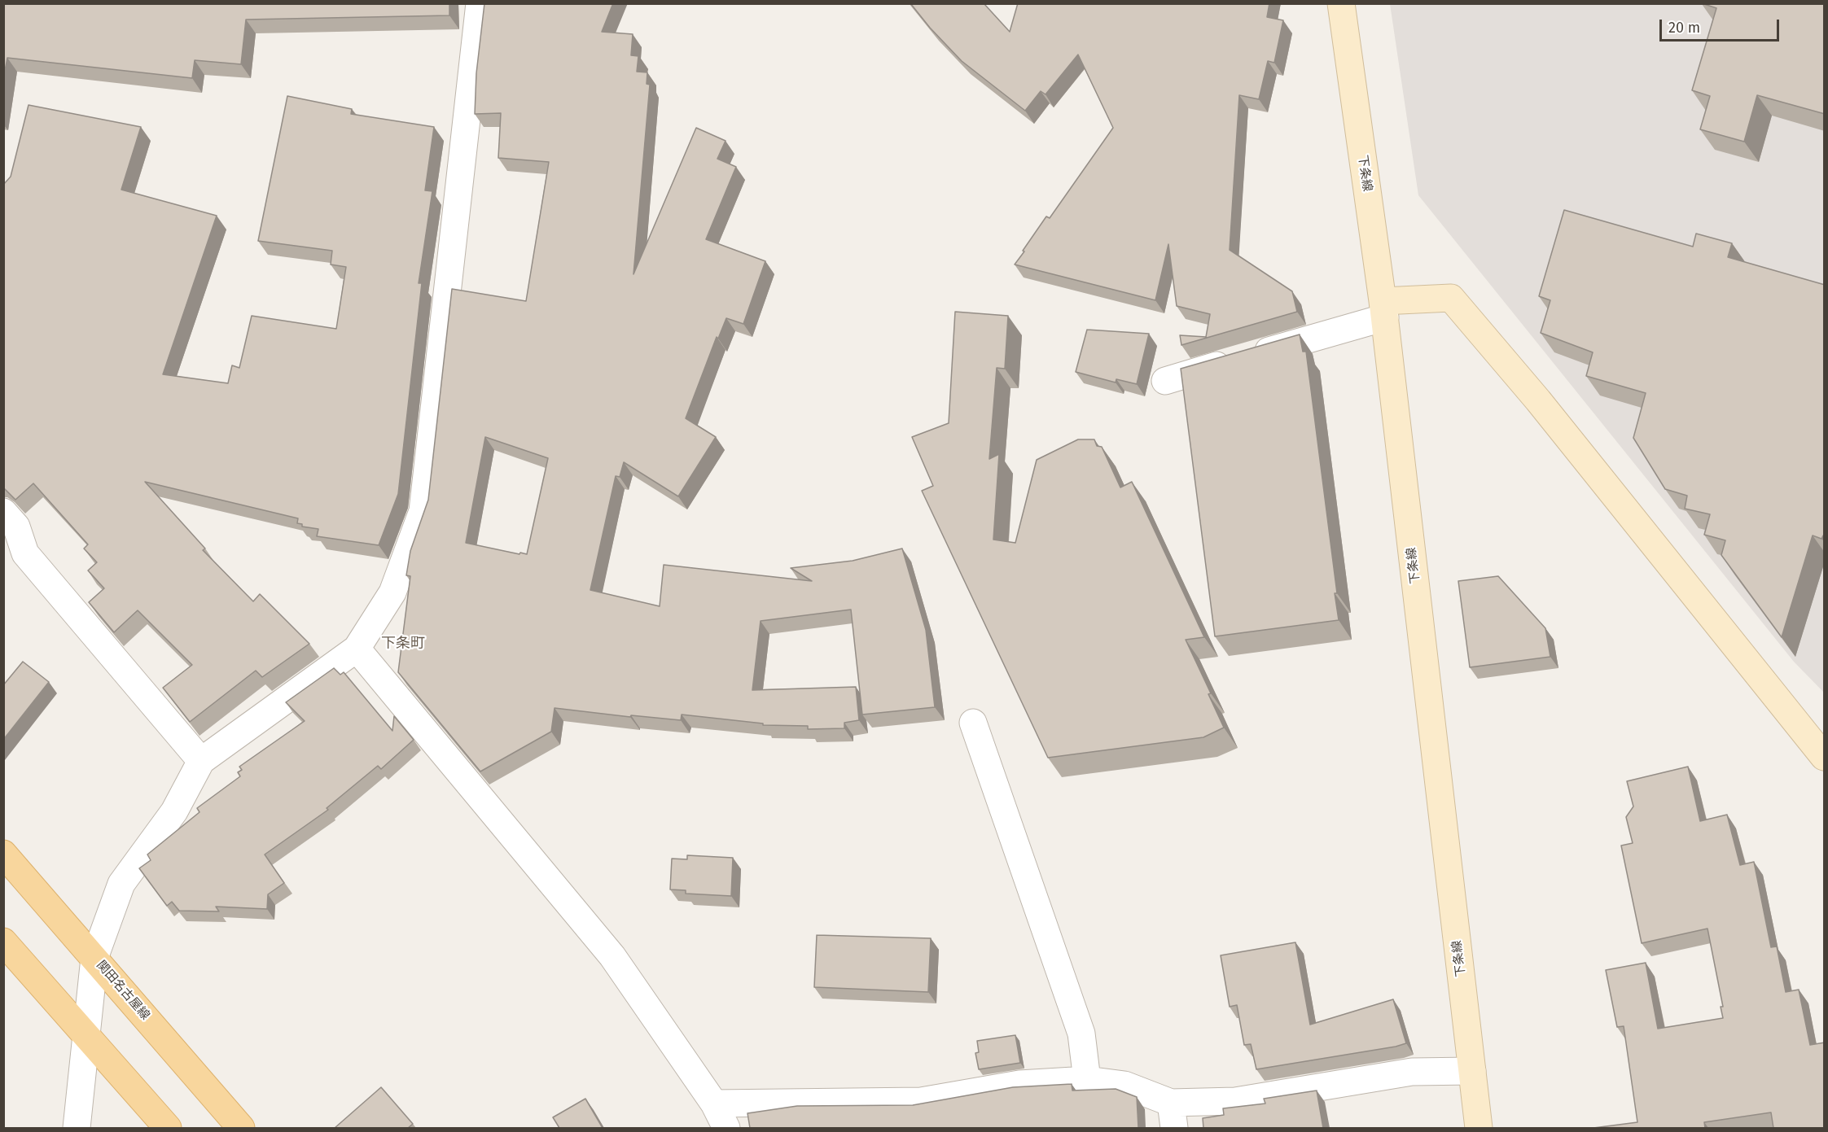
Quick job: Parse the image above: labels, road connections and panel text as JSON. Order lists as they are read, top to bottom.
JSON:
{
  "streets": {
    "main road": ["関田名古屋線"],
    "street": ["下条線"]
  },
  "districts": ["下条町"],
  "scale_bar": "20 m"
}
